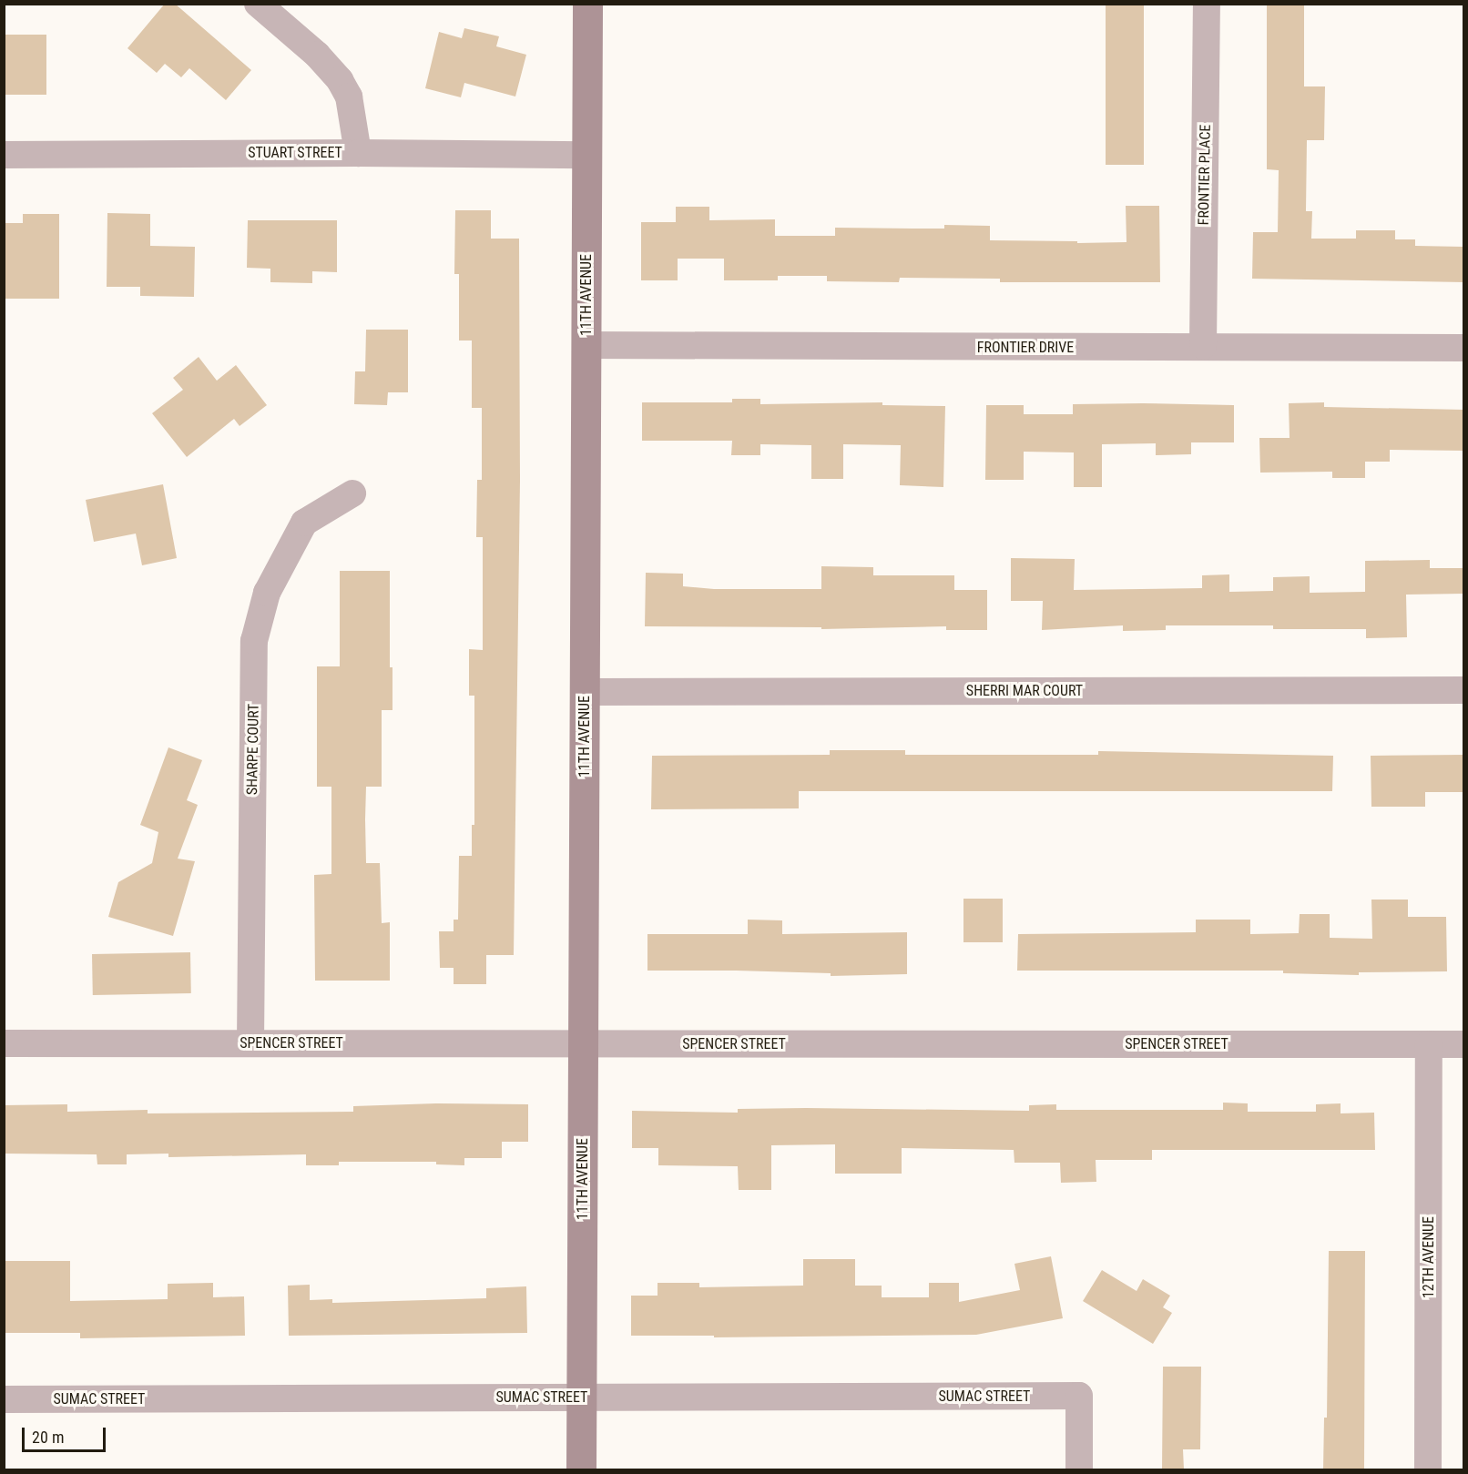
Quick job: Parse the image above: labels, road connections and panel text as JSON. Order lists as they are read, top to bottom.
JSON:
{
  "streets": {
    "street": [
      "STUART STREET",
      "FRONTIER PLACE",
      "11TH AVENUE",
      "FRONTIER DRIVE",
      "SHERRI MAR COURT",
      "SHARPE COURT",
      "SPENCER STREET",
      "12TH AVENUE",
      "SUMAC STREET"
    ]
  },
  "crossings": [
    ["STUART STREET", "11TH AVENUE"],
    ["FRONTIER PLACE", "FRONTIER DRIVE"],
    ["11TH AVENUE", "FRONTIER DRIVE"],
    ["11TH AVENUE", "SHERRI MAR COURT"],
    ["11TH AVENUE", "SPENCER STREET"],
    ["11TH AVENUE", "SUMAC STREET"],
    ["SHARPE COURT", "SPENCER STREET"],
    ["SPENCER STREET", "12TH AVENUE"]
  ],
  "scale_bar": "20 m"
}
